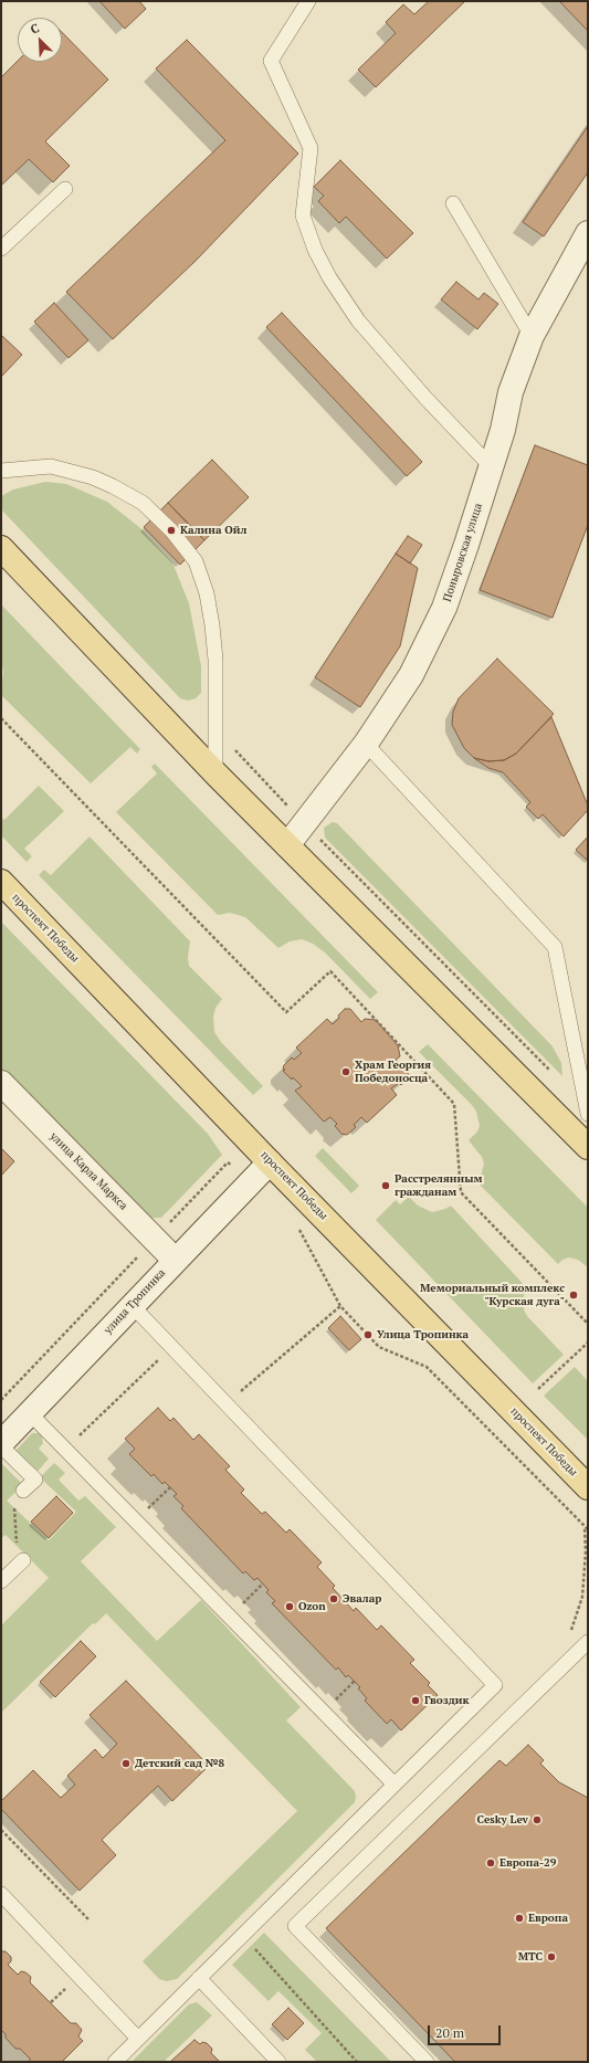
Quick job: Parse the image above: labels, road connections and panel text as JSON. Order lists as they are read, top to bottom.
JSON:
{
  "streets": {
    "main road": ["проспект Победы"],
    "street": ["Поныровская улица", "улица Карла Маркса", "улица Тропинка"]
  },
  "crossings": [
    ["проспект Победы", "улица Тропинка"],
    ["улица Карла Маркса", "улица Тропинка"]
  ],
  "places": [
    "Калина Ойл",
    "Храм Георгия Победоносца",
    "Расстрелянным гражданам",
    "Мемориальный комплекс \"Курская дуга\"",
    "Улица Тропинка",
    "Эвалар",
    "Ozon",
    "Гвоздик",
    "Детский сад №8",
    "Cesky Lev",
    "Европа-29",
    "Европа",
    "МТС"
  ],
  "scale_bar": "20 m",
  "north": "top left"
}
